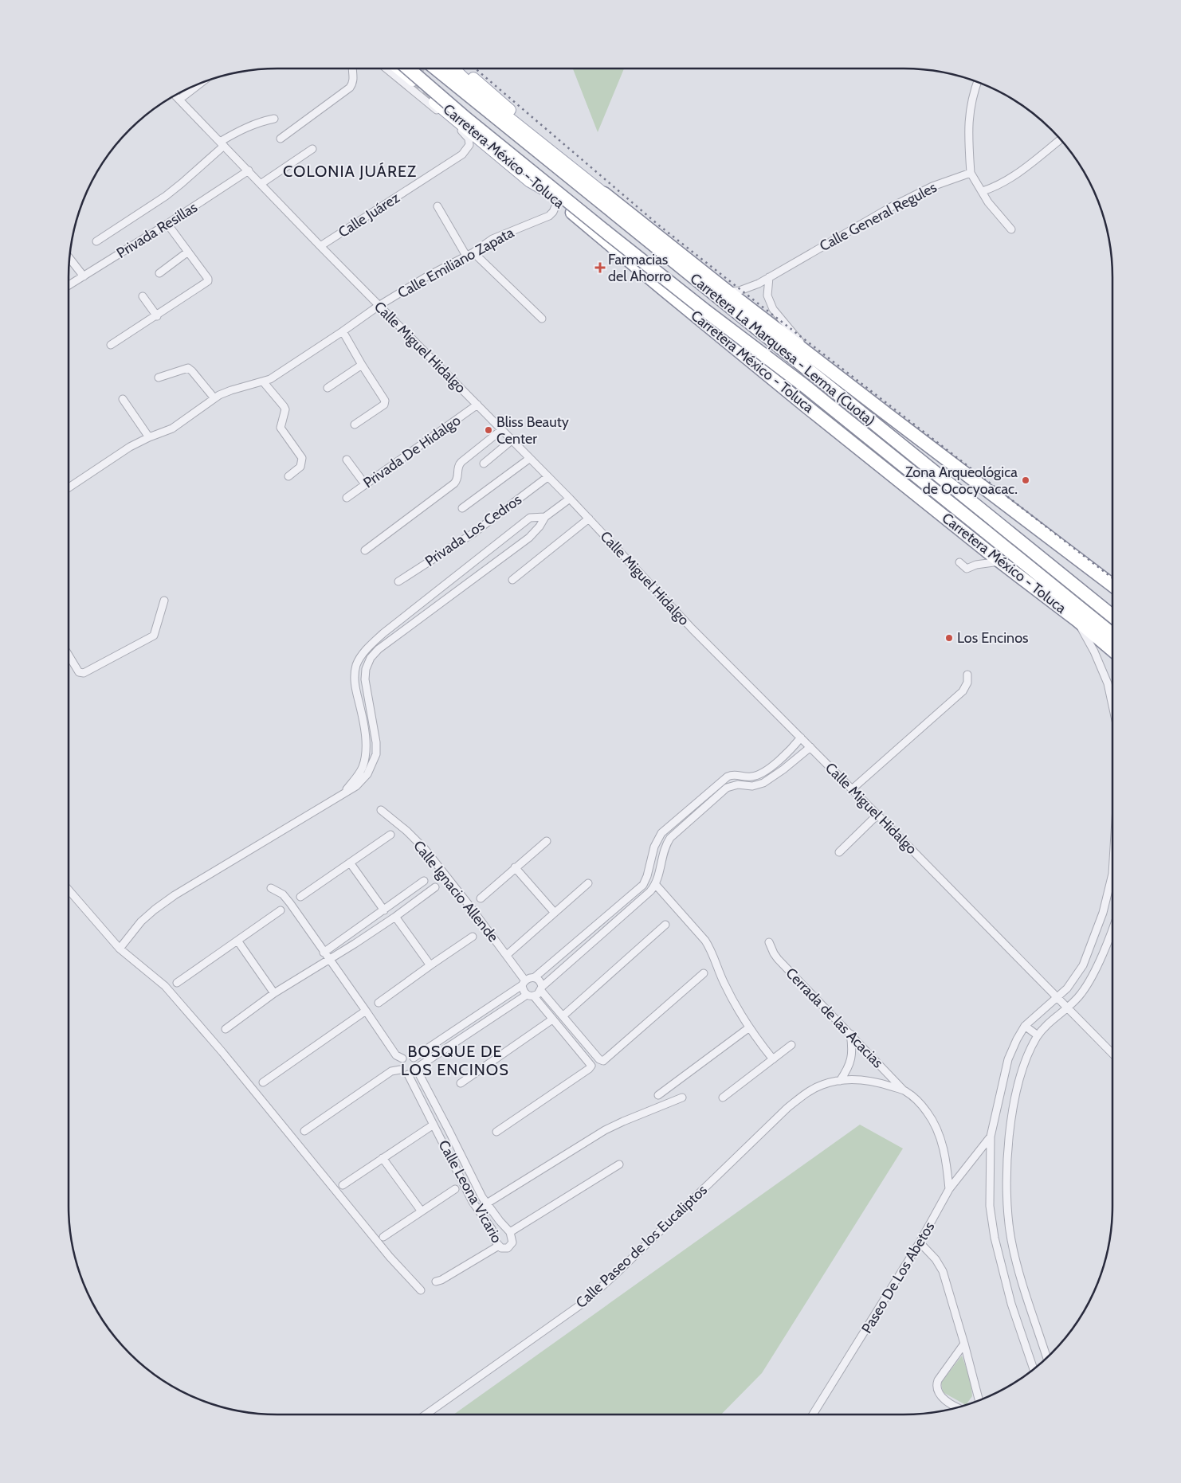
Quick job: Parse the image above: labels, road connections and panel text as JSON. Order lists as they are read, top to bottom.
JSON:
{
  "streets": {
    "highway": ["Carretera México - Toluca", "Carretera La Marquesa - Lerma (Cuota)"],
    "street": [
      "Calle Juárez",
      "Calle General Regules",
      "Privada Resillas",
      "Calle Emiliano Zapata",
      "Calle Miguel Hidalgo",
      "Privada De Hidalgo",
      "Privada Los Cedros",
      "Calle Ignacio Allende",
      "Cerrada de las Acacias",
      "Calle Leona Vicario",
      "Calle Paseo de los Eucaliptos",
      "Paseo De Los Abetos"
    ]
  },
  "crossings": [
    ["Carretera México - Toluca", "Calle Emiliano Zapata"],
    ["Calle Juárez", "Calle Miguel Hidalgo"],
    ["Privada Resillas", "Calle Miguel Hidalgo"],
    ["Calle Emiliano Zapata", "Calle Miguel Hidalgo"],
    ["Calle Miguel Hidalgo", "Privada De Hidalgo"],
    ["Calle Miguel Hidalgo", "Privada Los Cedros"],
    ["Cerrada de las Acacias", "Calle Paseo de los Eucaliptos"],
    ["Calle Paseo de los Eucaliptos", "Paseo De Los Abetos"]
  ],
  "districts": ["COLONIA JUÁREZ", "BOSQUE DE LOS ENCINOS"],
  "places": {
    "health": ["Farmacias del Ahorro"],
    "other": ["Bliss Beauty Center", "Zona Arqueológica de Ococyoacac.", "Los Encinos"]
  }
}
